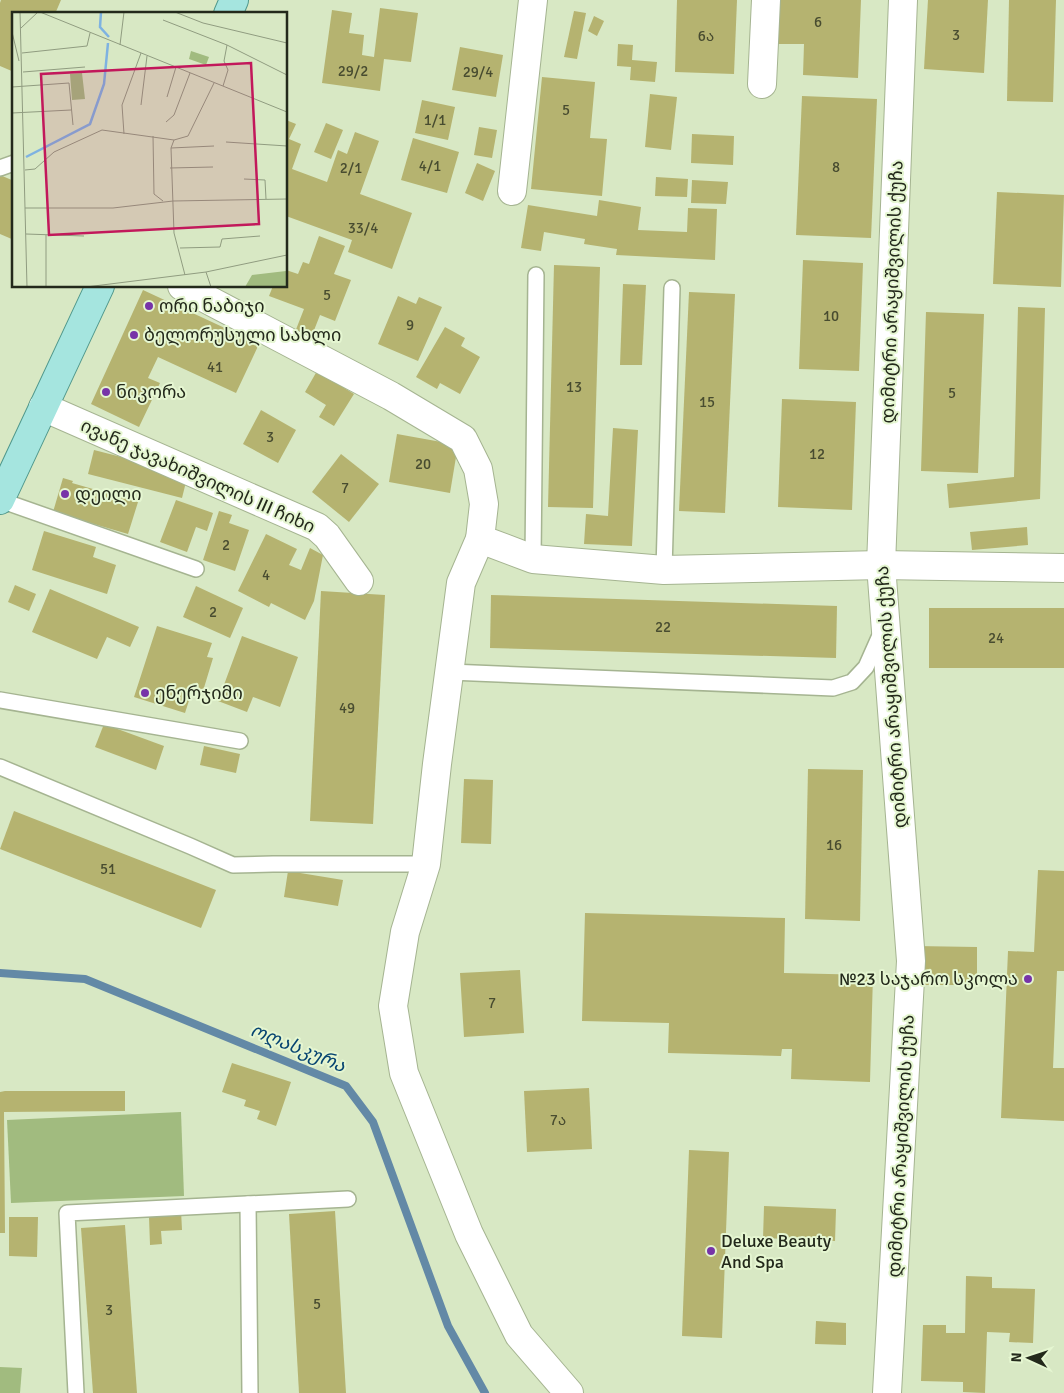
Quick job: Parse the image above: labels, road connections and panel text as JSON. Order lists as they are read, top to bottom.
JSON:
{
  "streets": {
    "street": ["დიმიტრი არაყიშვილის ქუჩა", "ივანე ჯავახიშვილის III ჩიხი"]
  },
  "water": ["ოღასკურა"],
  "places": [
    "ორი ნაბიჯი",
    "ბელორუსული სახლი",
    "ნიკორა",
    "დეილი",
    "ენერჯიმი",
    "№23 საჯარო სკოლა",
    "Deluxe Beauty And Spa"
  ],
  "house_numbers": [
    "6",
    "3",
    "6ა",
    "29/2",
    "29/4",
    "5",
    "1/1",
    "4/1",
    "8",
    "2/1",
    "33/4",
    "5",
    "10",
    "9",
    "41",
    "13",
    "5",
    "15",
    "3",
    "12",
    "20",
    "7",
    "2",
    "4",
    "2",
    "22",
    "24",
    "49",
    "16",
    "51",
    "7",
    "7ა",
    "5",
    "3"
  ],
  "north": "left"
}
